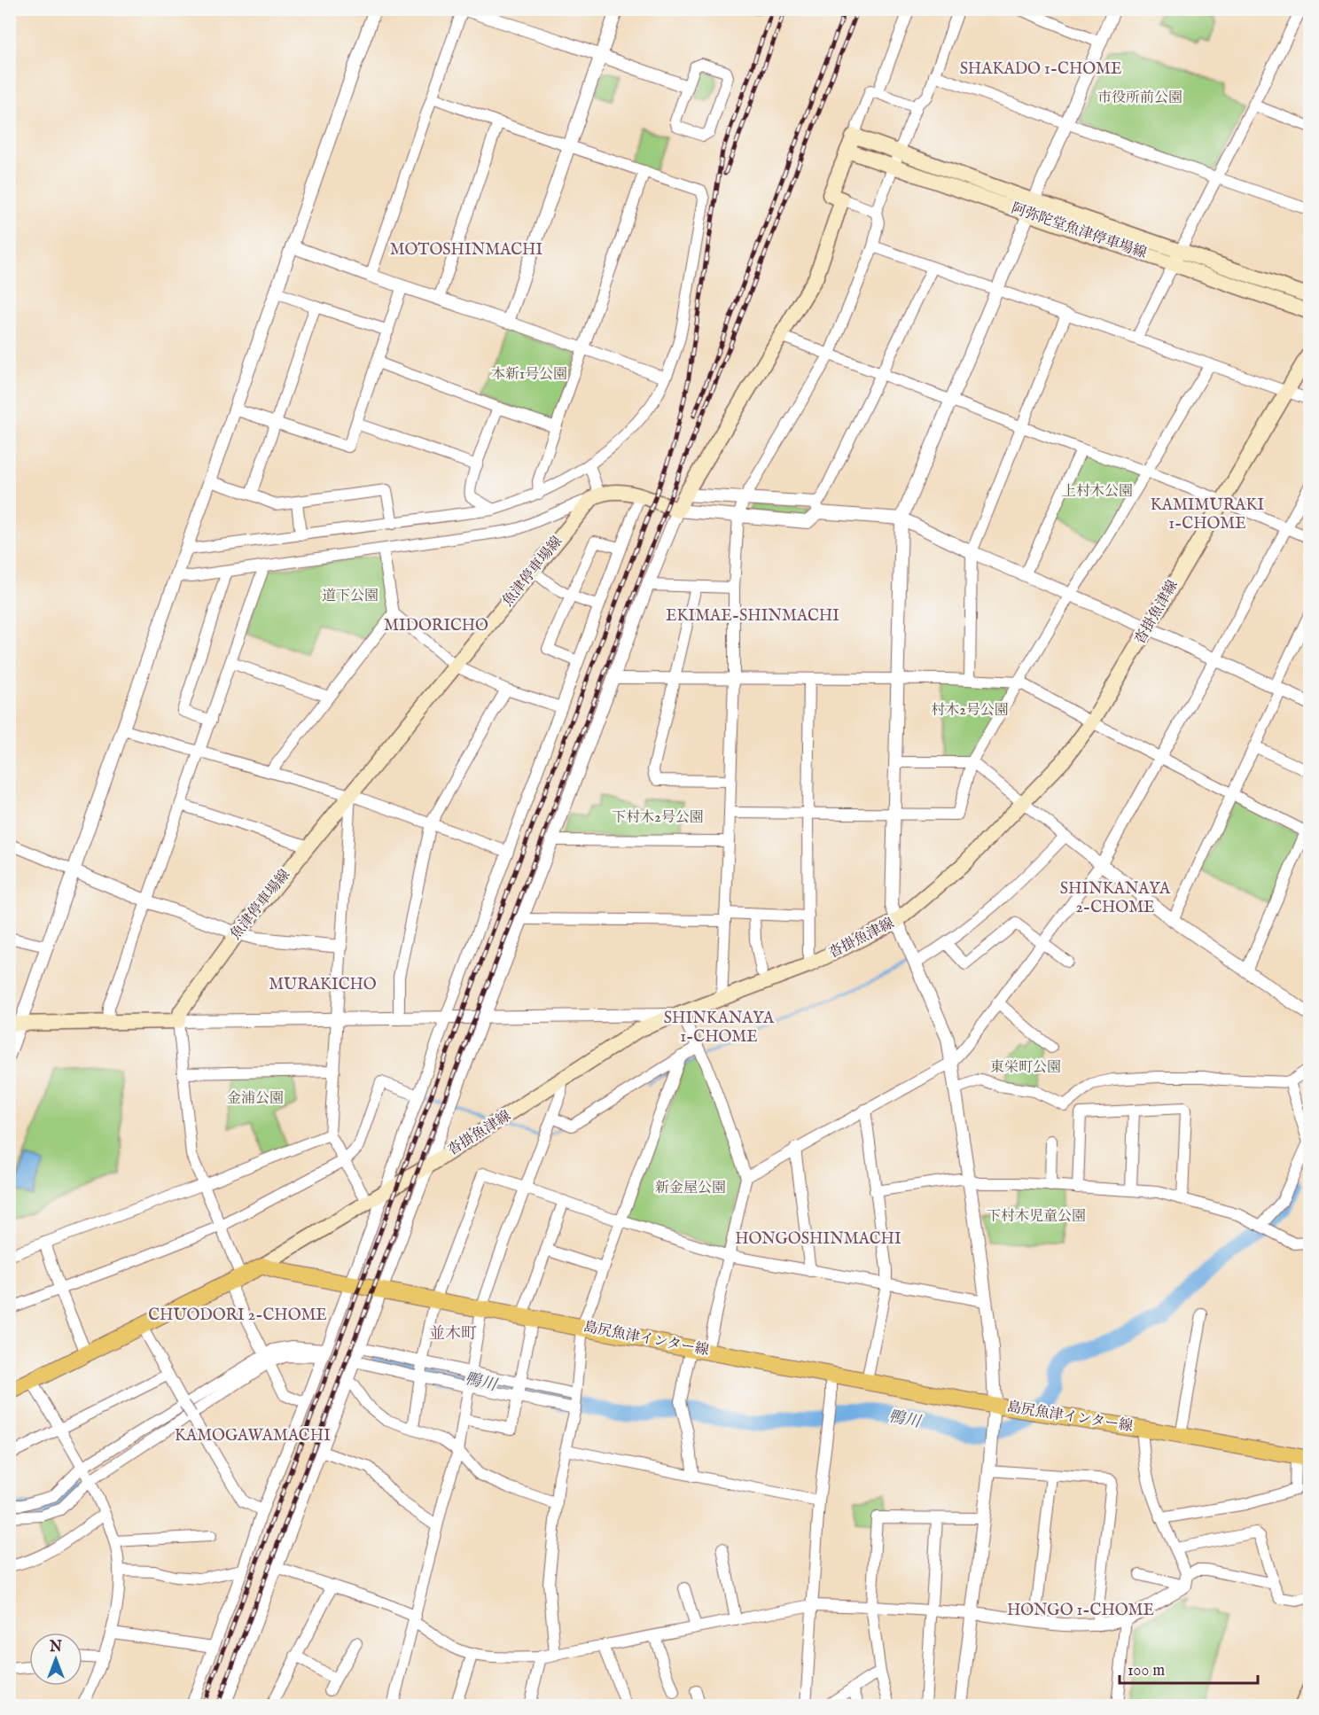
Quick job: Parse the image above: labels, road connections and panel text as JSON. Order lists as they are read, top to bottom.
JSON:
{
  "streets": {
    "main road": [
      "阿弥陀堂魚津停車場線",
      "魚津停車場線",
      "沓掛魚津線",
      "島尻魚津インター線"
    ]
  },
  "crossings": [
    ["沓掛魚津線", "島尻魚津インター線"]
  ],
  "districts": [
    "SHAKADO 1-CHOME",
    "MOTOSHINMACHI",
    "KAMIMURAKI 1-CHOME",
    "EKIMAE-SHINMACHI",
    "MIDORICHO",
    "SHINKANAYA 2-CHOME",
    "MURAKICHO",
    "SHINKANAYA 1-CHOME",
    "HONGOSHINMACHI",
    "CHUODORI 2-CHOME",
    "並木町",
    "KAMOGAWAMACHI",
    "HONGO 1-CHOME"
  ],
  "water": ["鴨川"],
  "parks": [
    "市役所前公園",
    "本新1号公園",
    "上村木公園",
    "道下公園",
    "村木2号公園",
    "下村木2号公園",
    "東栄町公園",
    "金浦公園",
    "新金屋公園",
    "下村木児童公園"
  ],
  "scale_bar": "100 m",
  "north": "top"
}
